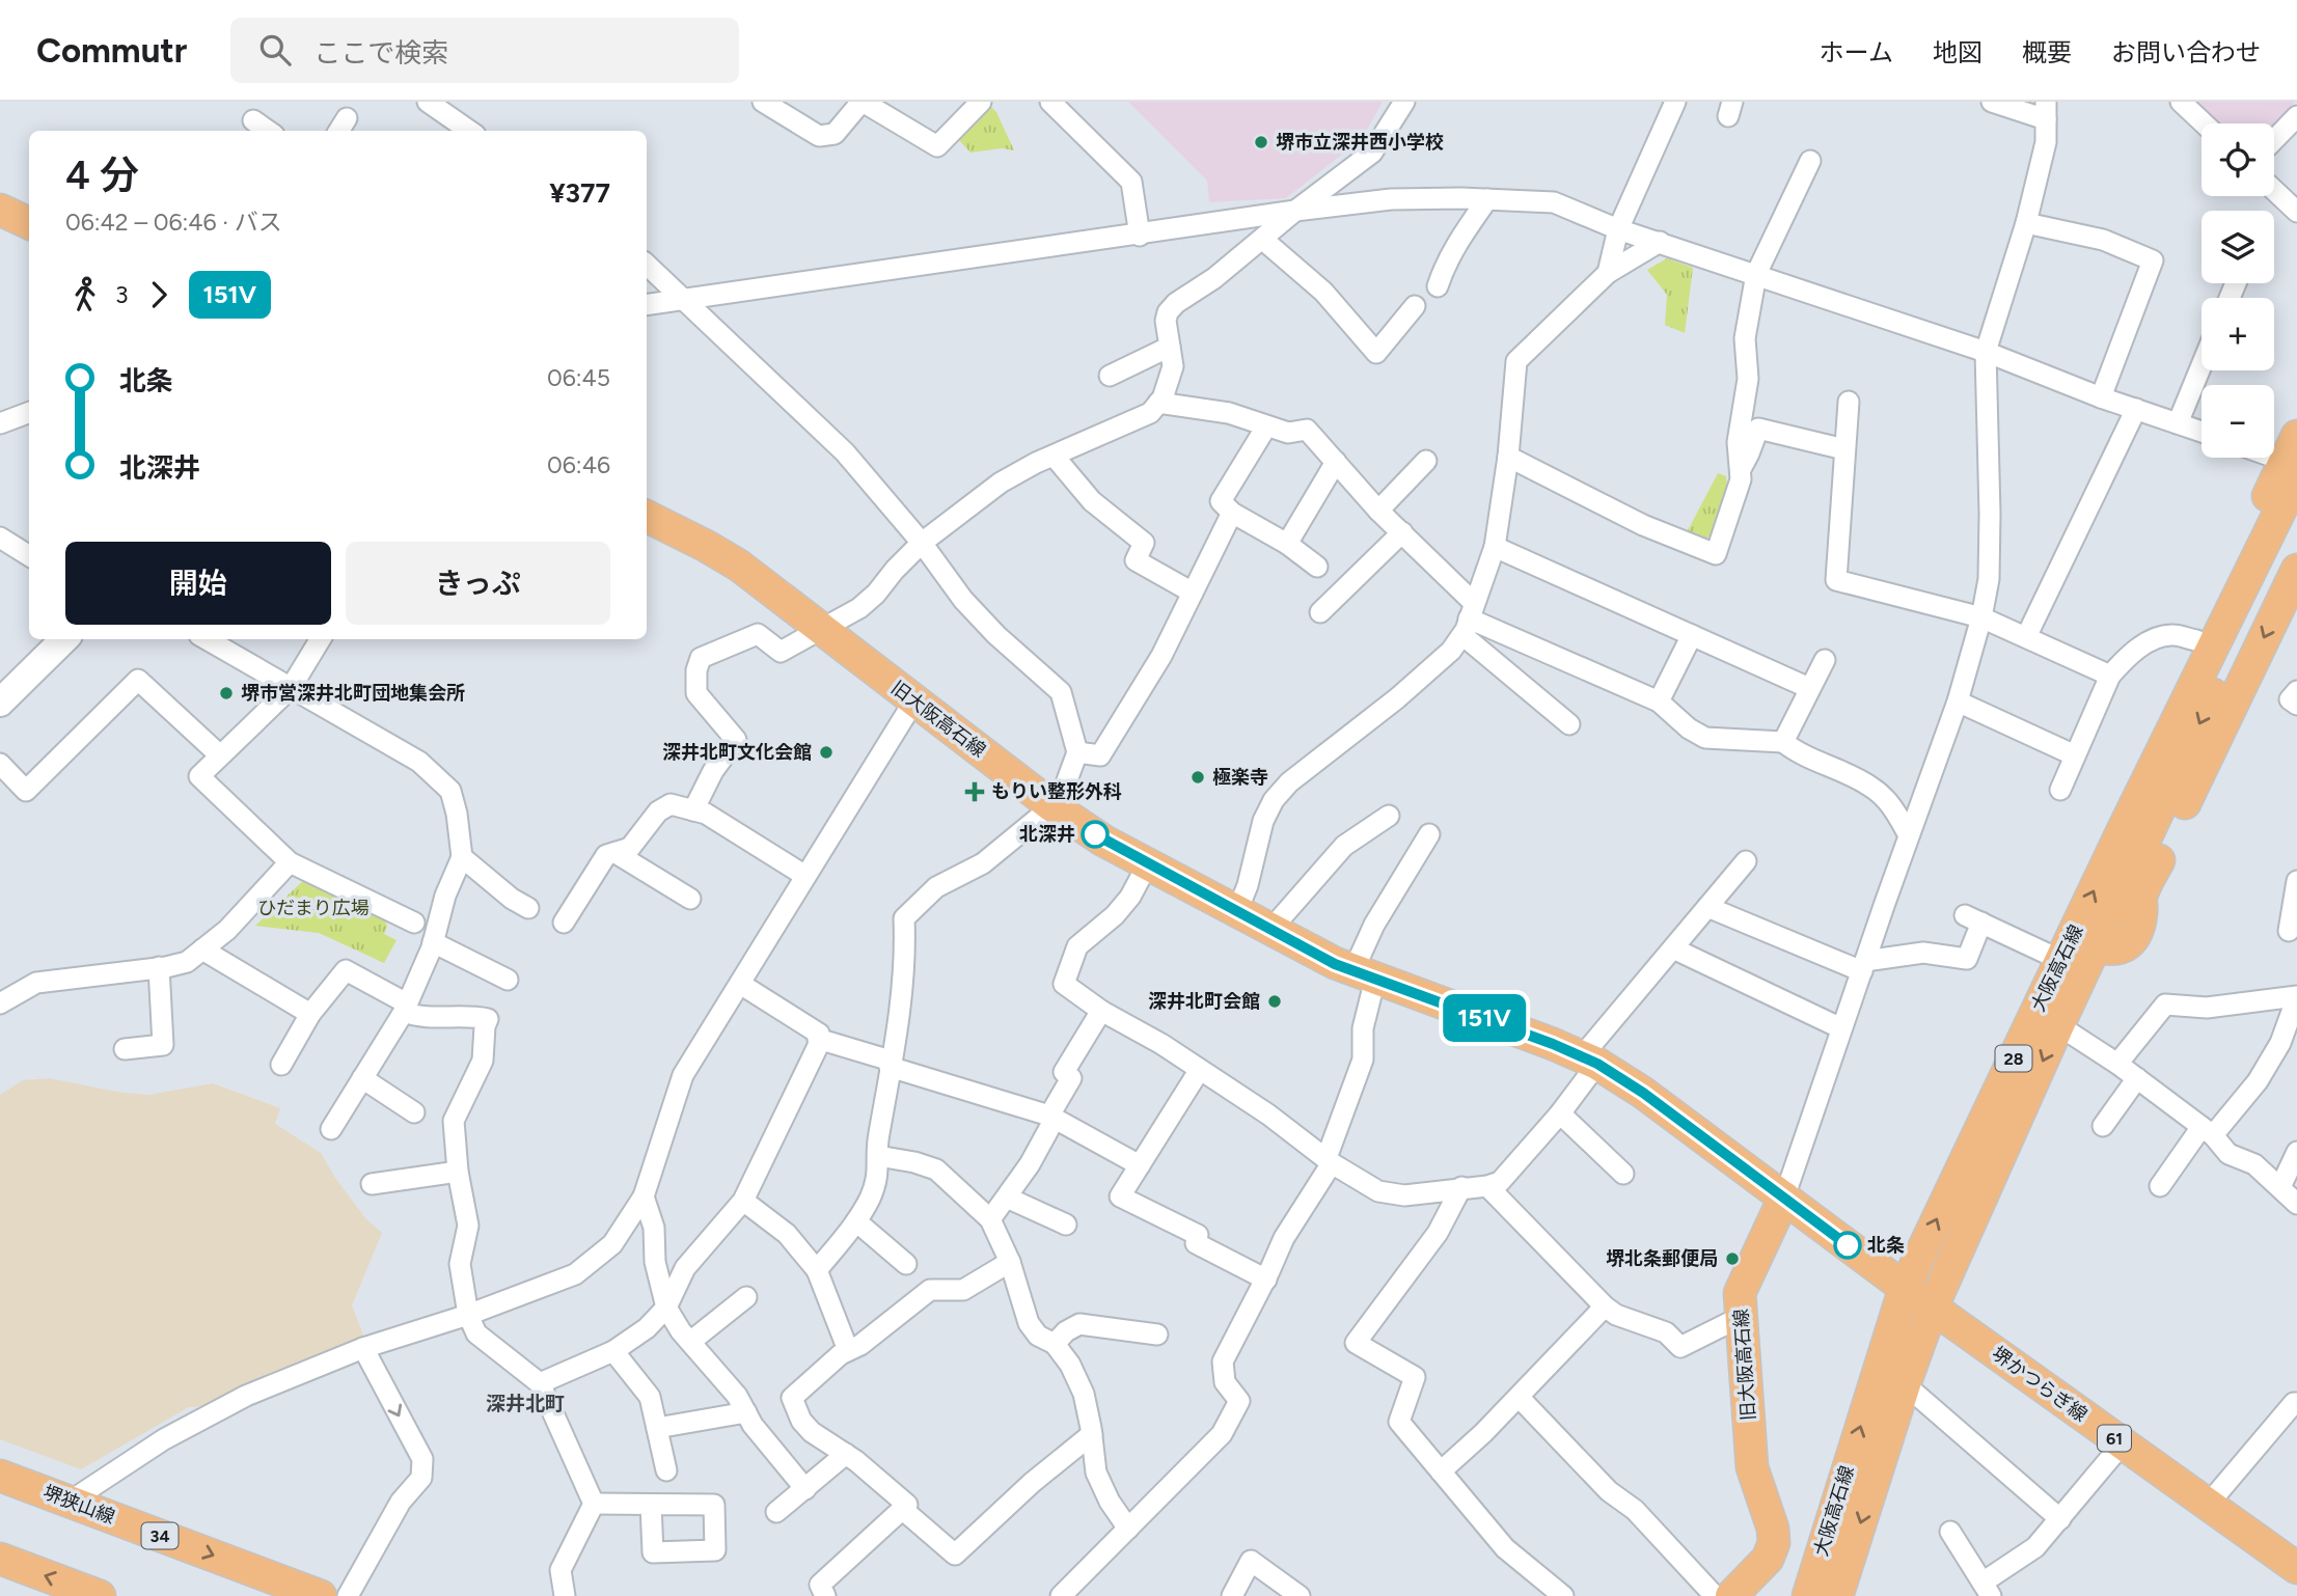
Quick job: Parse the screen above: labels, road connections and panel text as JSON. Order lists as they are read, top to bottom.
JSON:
{
  "streets": {
    "main road": [
      "旧大阪高石線",
      "大阪高石線",
      "28",
      "堺かつらぎ線",
      "61",
      "堺狭山線",
      "34"
    ]
  },
  "crossings": [
    ["旧大阪高石線", "堺かつらぎ線"],
    ["大阪高石線", "堺かつらぎ線"]
  ],
  "one_way": ["堺狭山線"],
  "districts": ["深井北町"],
  "parks": ["ひだまり広場"],
  "places": {
    "other": [
      "堺市立深井西小学校",
      "堺市営深井北町団地集会所",
      "深井北町文化会館",
      "極楽寺",
      "北深井",
      "深井北町会館",
      "北条",
      "堺北条郵便局"
    ],
    "health": ["もりい整形外科"]
  },
  "lines": ["bus line 151V"],
  "page": {
    "header": "Commutr",
    "search": "ここで検索",
    "nav": [
      "ホーム",
      "地図",
      "概要",
      "お問い合わせ"
    ],
    "on_map": "151V",
    "map_buttons": ["+", "−"],
    "heading": ["4 分", "06:42 – 06:46 · バス", "¥377"],
    "legs": ["3", "151V"],
    "list": [
      {
        "name": "北条",
        "value": "06:45"
      },
      {
        "name": "北深井",
        "value": "06:46"
      }
    ],
    "buttons": ["開始", "きっぷ"]
  }
}
